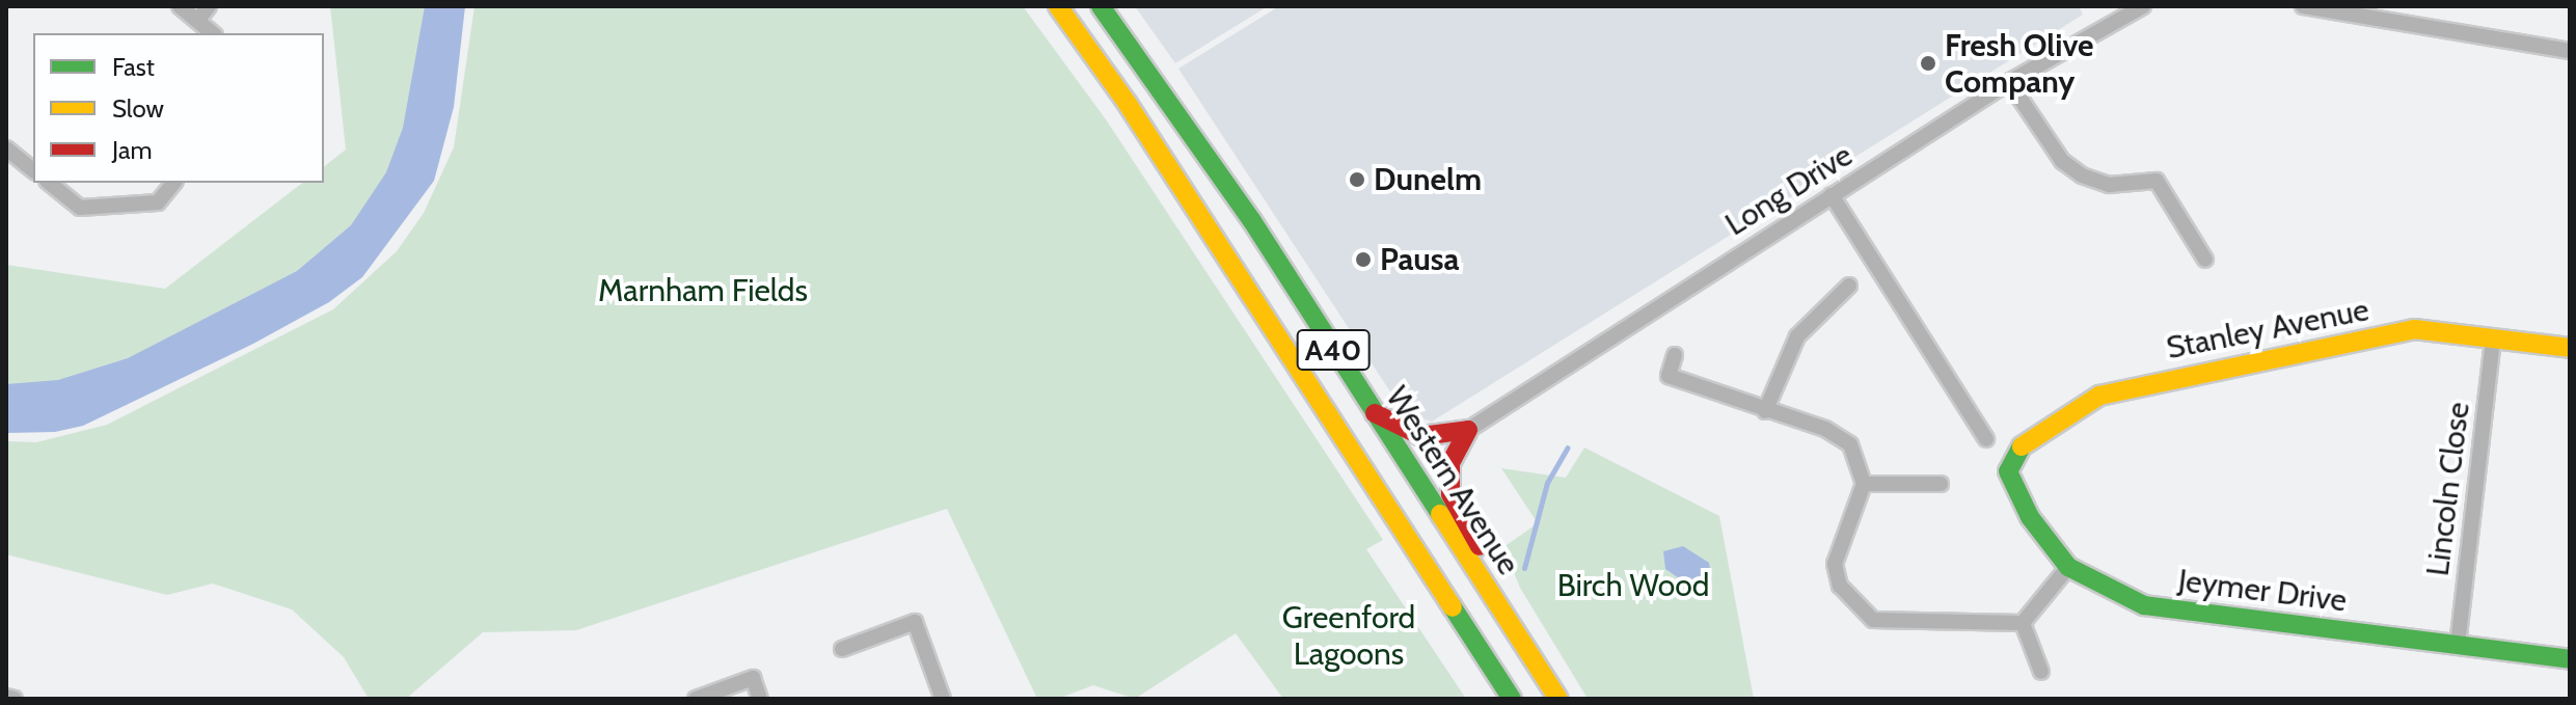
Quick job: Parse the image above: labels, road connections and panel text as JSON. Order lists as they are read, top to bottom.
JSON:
{
  "streets": {
    "main road": [
      "Stanley Avenue",
      "A40",
      "Western Avenue",
      "Jeymer Drive"
    ],
    "street": ["Long Drive", "Lincoln Close"]
  },
  "crossings": [
    ["Stanley Avenue", "Lincoln Close"],
    ["Stanley Avenue", "Jeymer Drive"],
    ["Lincoln Close", "Jeymer Drive"]
  ],
  "parks": ["Marnham Fields", "Birch Wood", "Greenford Lagoons"],
  "places": ["Fresh Olive Company", "Dunelm", "Pausa"],
  "legend": ["Fast", "Slow", "Jam"]
}
